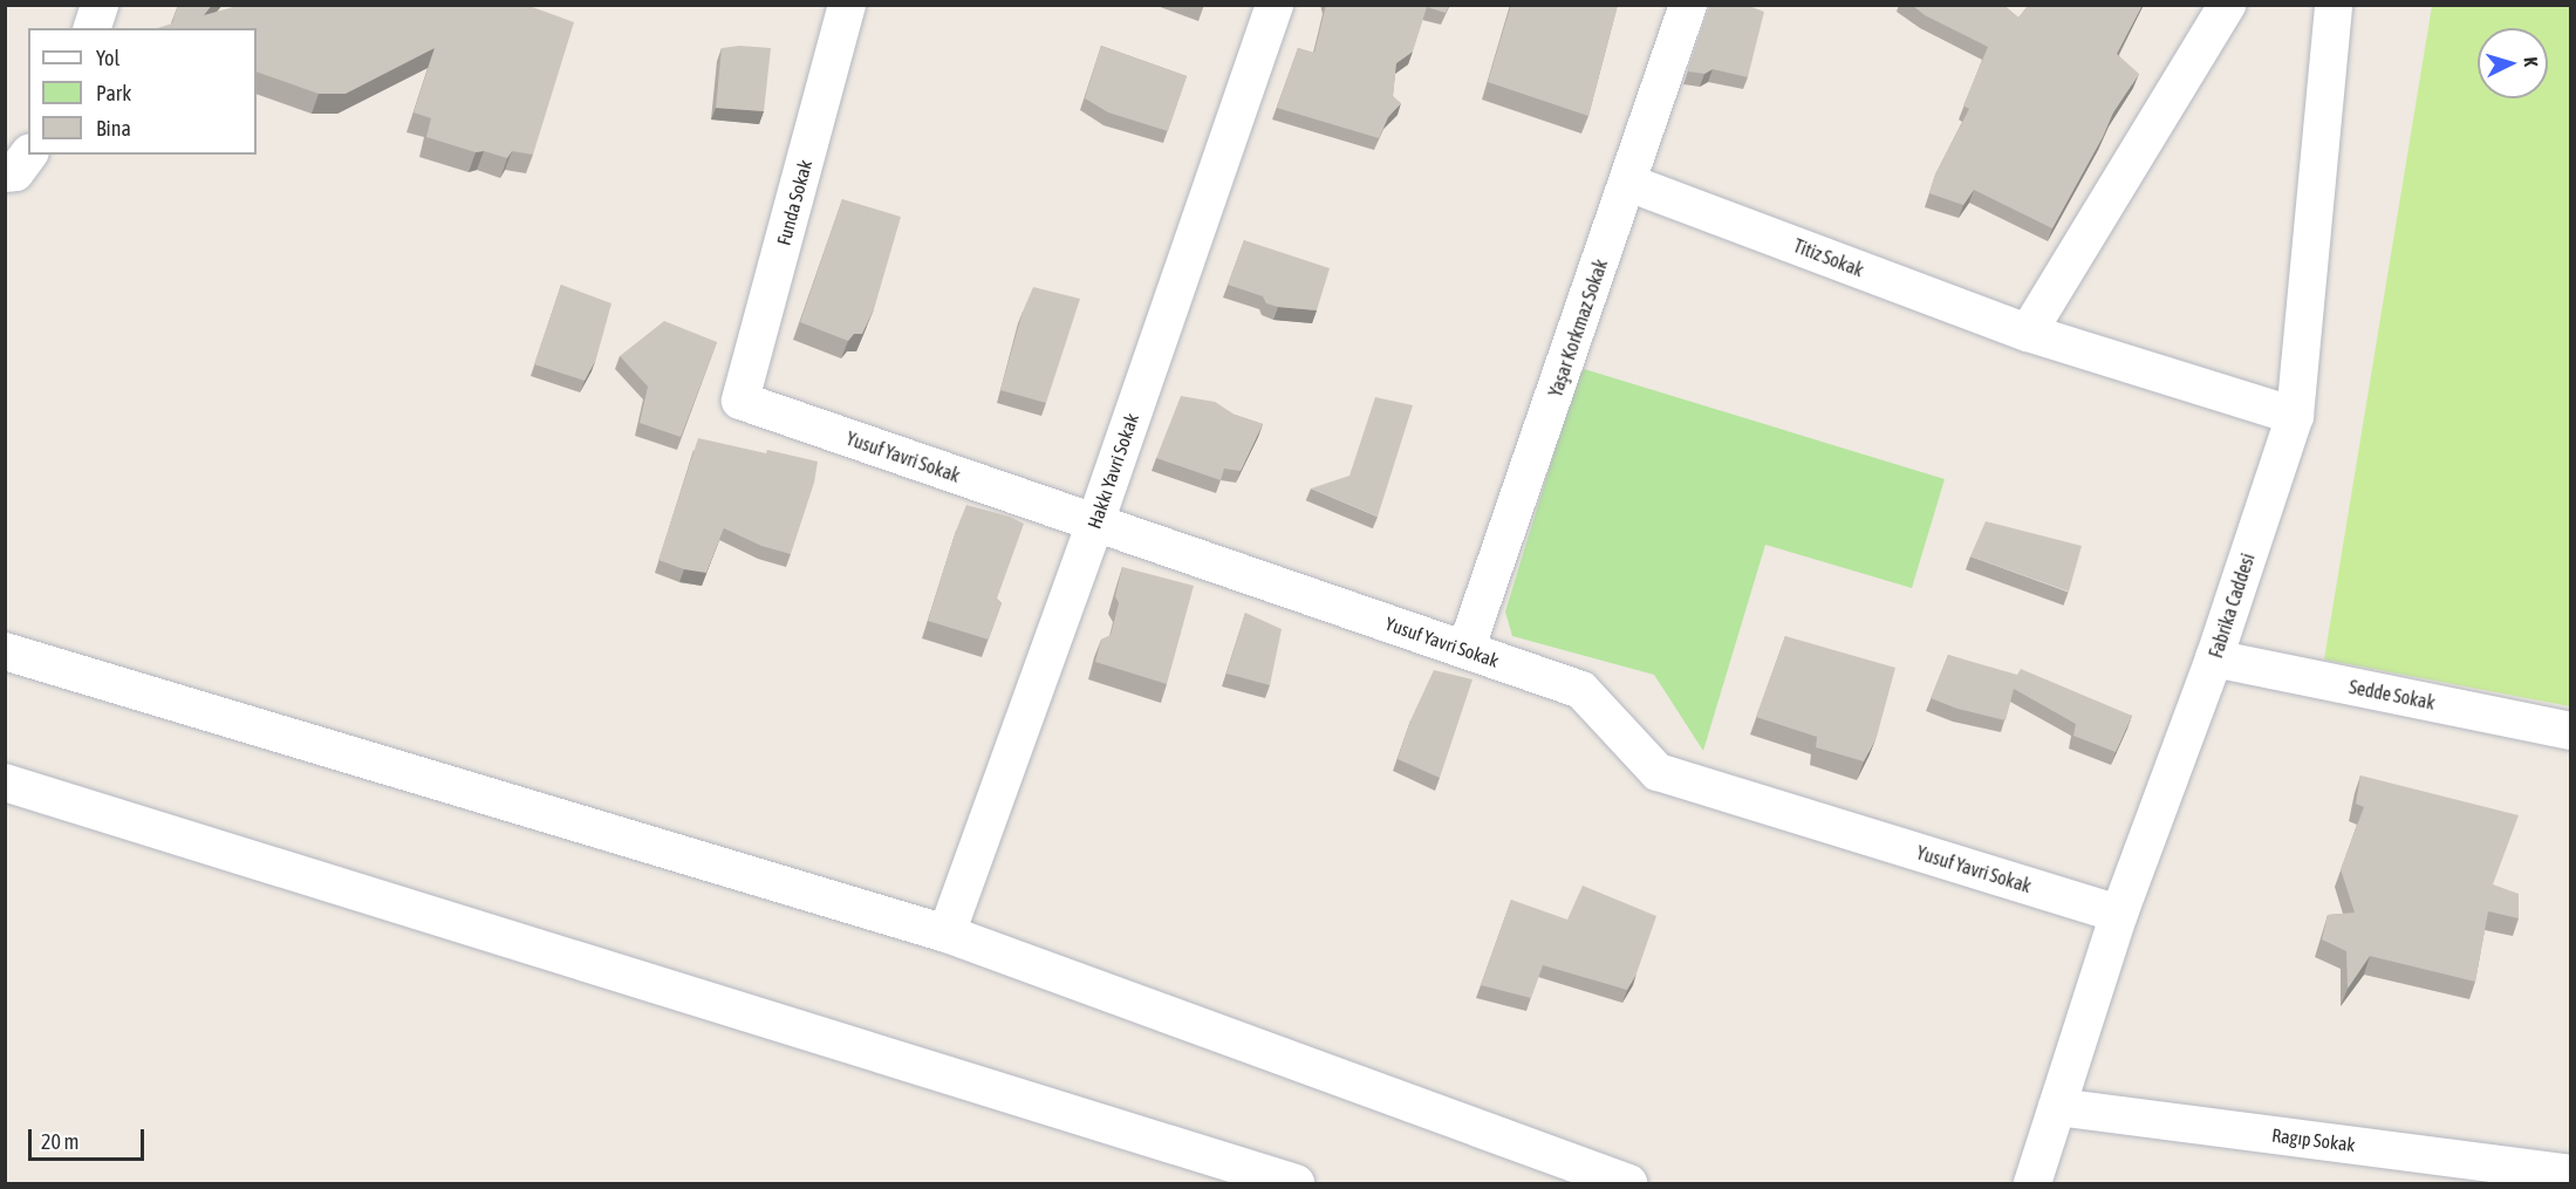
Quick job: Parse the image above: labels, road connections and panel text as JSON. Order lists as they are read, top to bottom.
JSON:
{
  "streets": {
    "street": [
      "Funda Sokak",
      "Titiz Sokak",
      "Yaşar Korkmaz Sokak",
      "Yusuf Yavri Sokak",
      "Hakkı Yavri Sokak",
      "Fabrika Caddesi",
      "Sedde Sokak",
      "Ragıp Sokak"
    ]
  },
  "crossings": [
    ["Funda Sokak", "Yusuf Yavri Sokak"],
    ["Titiz Sokak", "Yaşar Korkmaz Sokak"],
    ["Titiz Sokak", "Fabrika Caddesi"],
    ["Yaşar Korkmaz Sokak", "Yusuf Yavri Sokak"],
    ["Yusuf Yavri Sokak", "Hakkı Yavri Sokak"],
    ["Yusuf Yavri Sokak", "Fabrika Caddesi"],
    ["Fabrika Caddesi", "Sedde Sokak"],
    ["Fabrika Caddesi", "Ragıp Sokak"]
  ],
  "legend": ["Yol", "Park", "Bina"],
  "scale_bar": "20 m",
  "north": "right"
}
